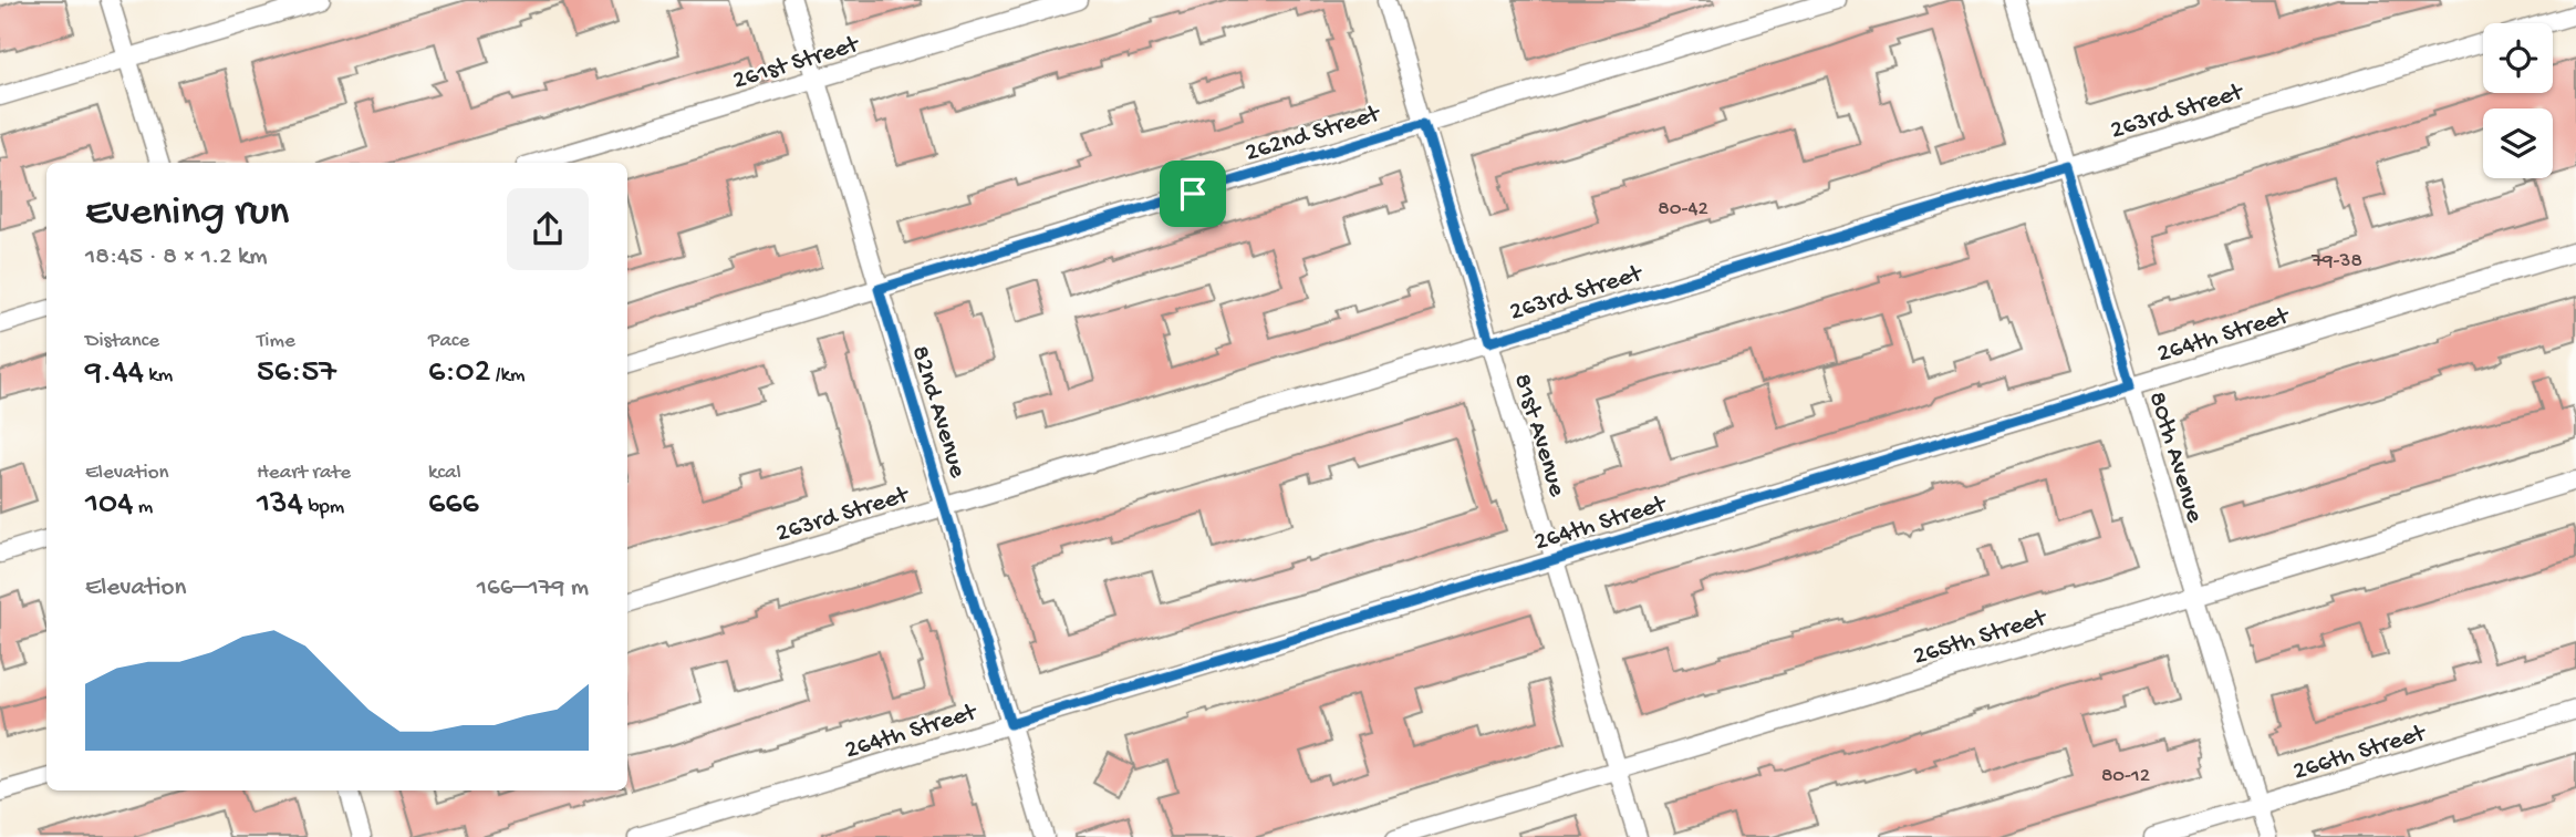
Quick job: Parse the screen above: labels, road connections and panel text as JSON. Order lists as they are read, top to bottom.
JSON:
{
  "streets": {
    "street": [
      "261st Street",
      "263rd Street",
      "262nd Street",
      "264th Street",
      "82nd Avenue",
      "81st Avenue",
      "80th Avenue",
      "265th Street",
      "266th Street"
    ]
  },
  "crossings": [
    ["261st Street", "82nd Avenue"],
    ["263rd Street", "82nd Avenue"],
    ["263rd Street", "81st Avenue"],
    ["263rd Street", "80th Avenue"],
    ["262nd Street", "82nd Avenue"],
    ["262nd Street", "81st Avenue"],
    ["264th Street", "82nd Avenue"],
    ["264th Street", "81st Avenue"],
    ["264th Street", "80th Avenue"],
    ["81st Avenue", "265th Street"],
    ["80th Avenue", "265th Street"],
    ["80th Avenue", "266th Street"]
  ],
  "house_numbers": ["80-42", "79-38", "80-12"],
  "page": {
    "heading": ["Evening run", "18:45 · 8 × 1.2 km"],
    "stats": [
      ["Distance", "9.44 km"],
      ["Time", "56:57"],
      ["Pace", "6:02 /km"],
      ["Elevation", "104 m"],
      ["Heart rate", "134 bpm"],
      ["kcal", "666"]
    ],
    "chart": ["Elevation", "166–179 m"]
  }
}
